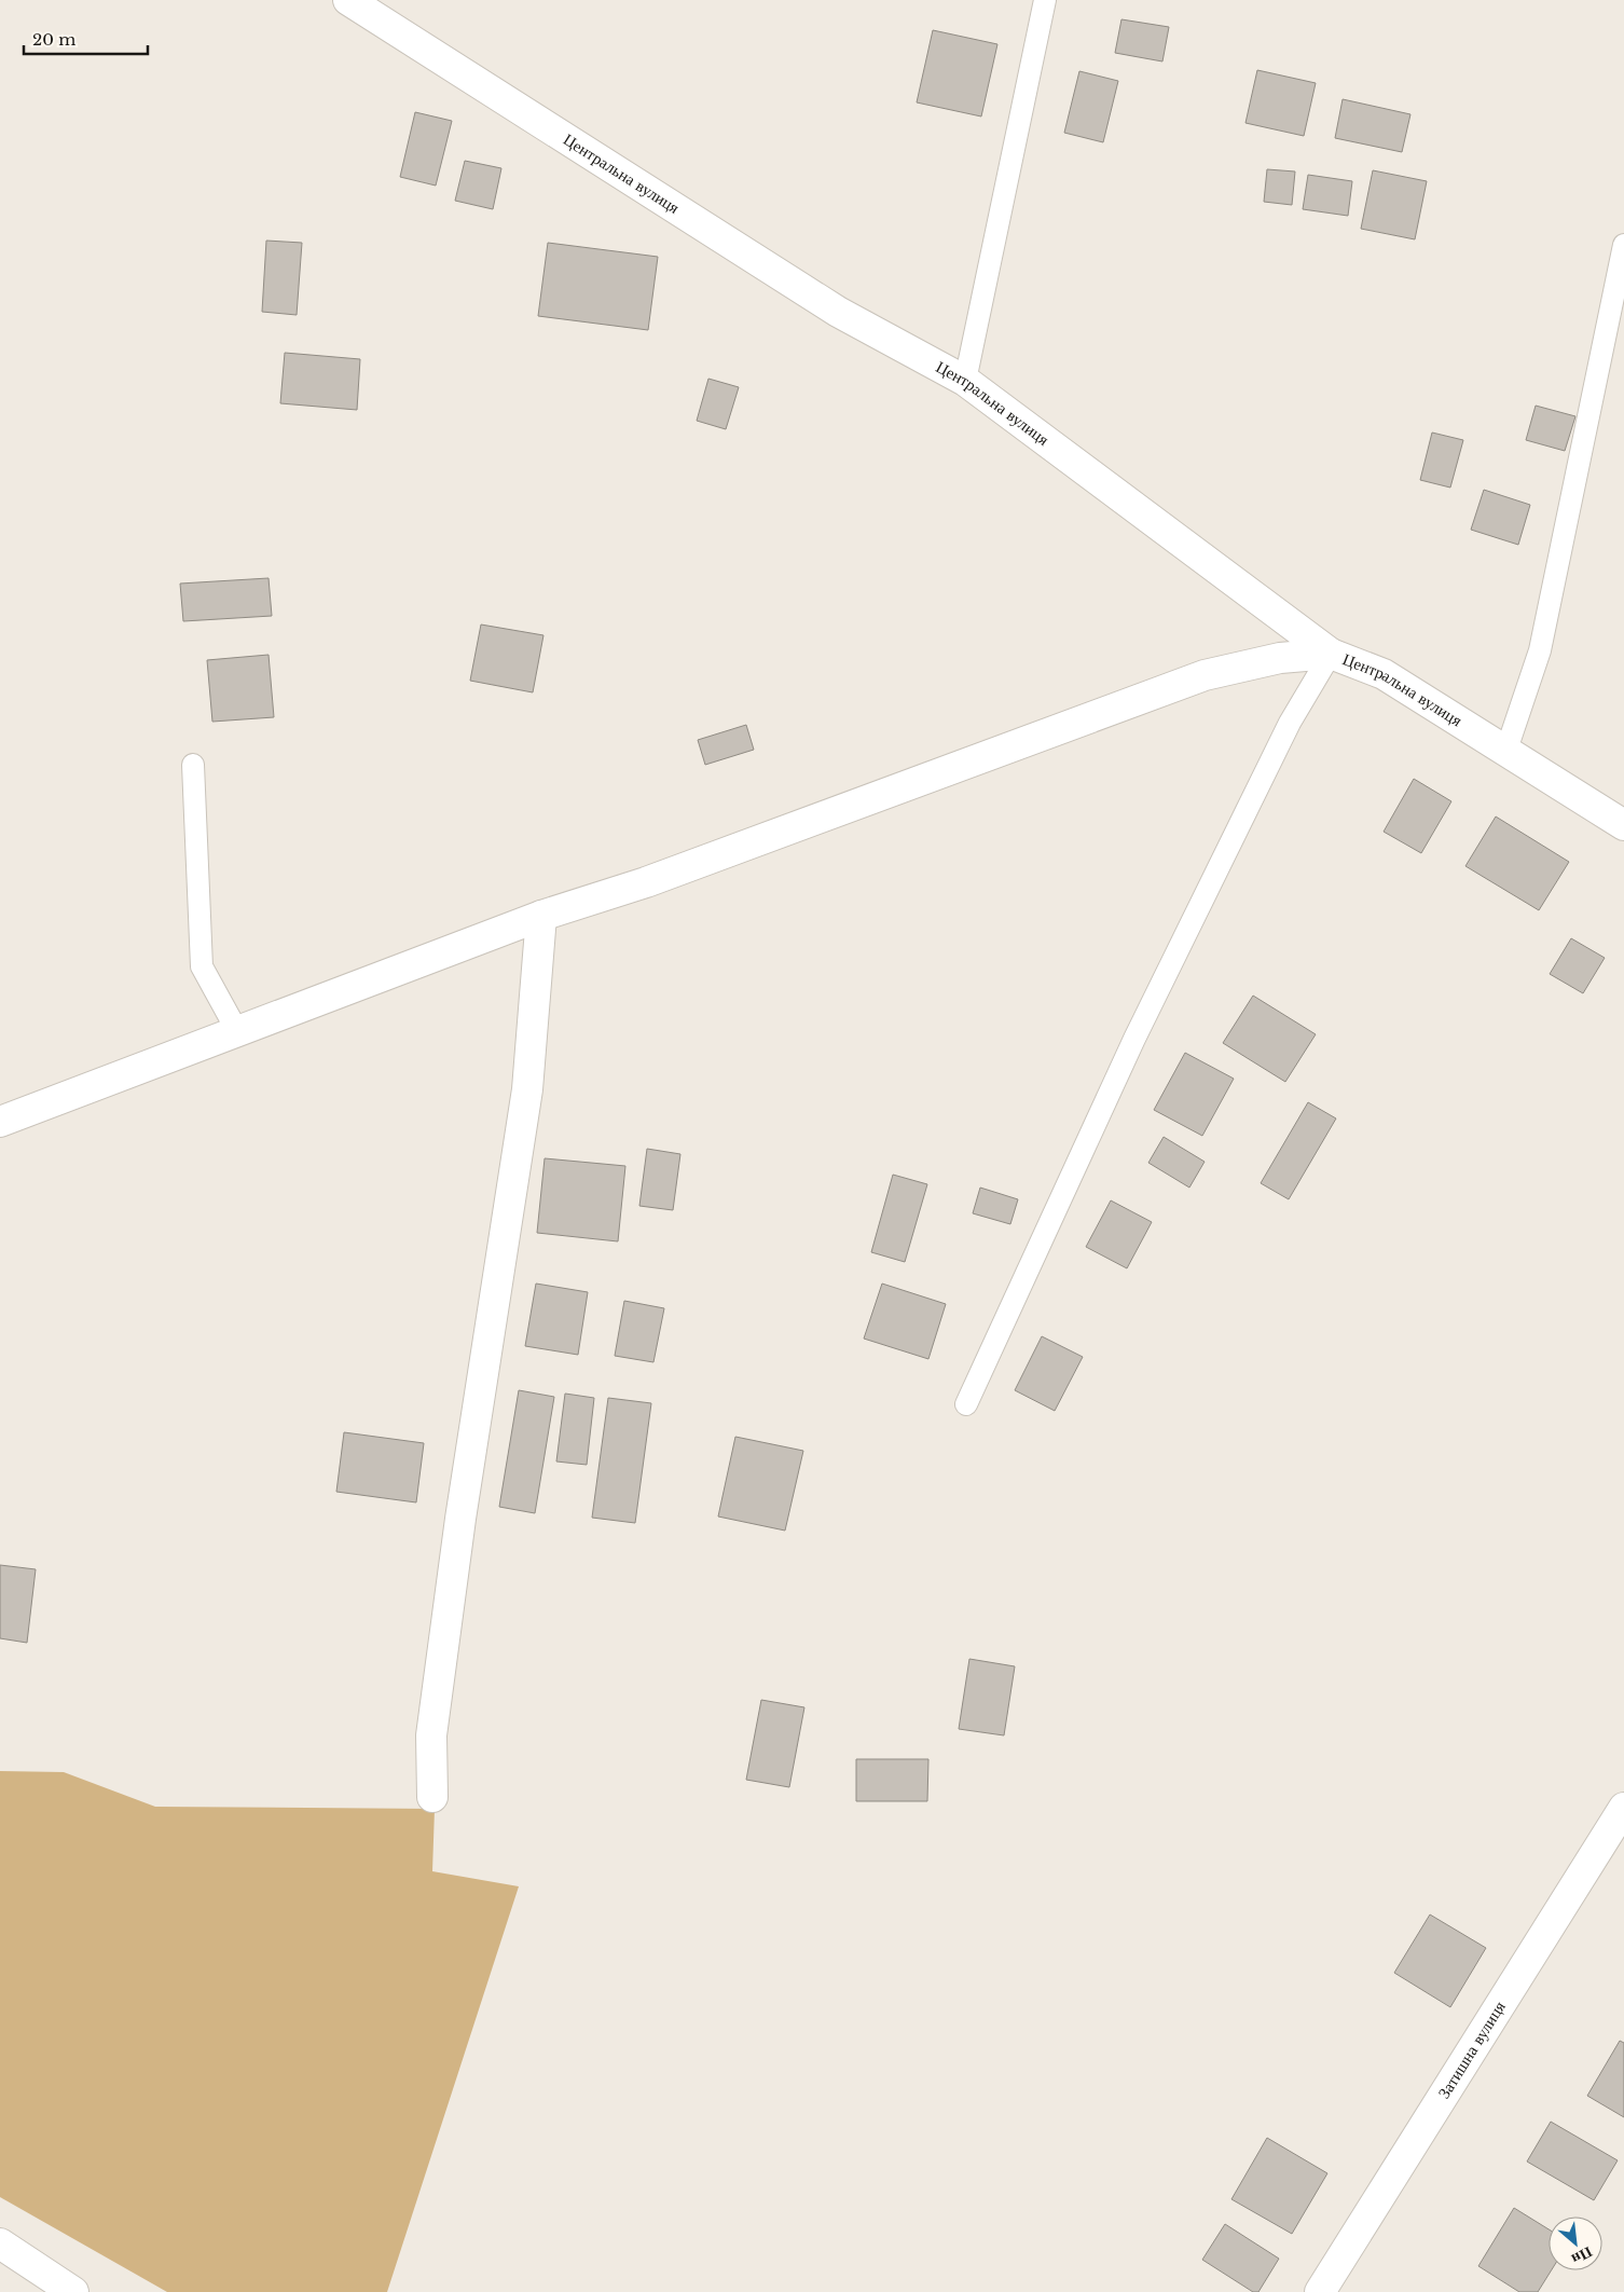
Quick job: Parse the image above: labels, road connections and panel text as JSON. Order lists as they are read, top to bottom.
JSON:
{
  "streets": {
    "street": ["Центральна вулиця", "Затишна вулиця"]
  },
  "scale_bar": "20 m",
  "north": "bottom right"
}
